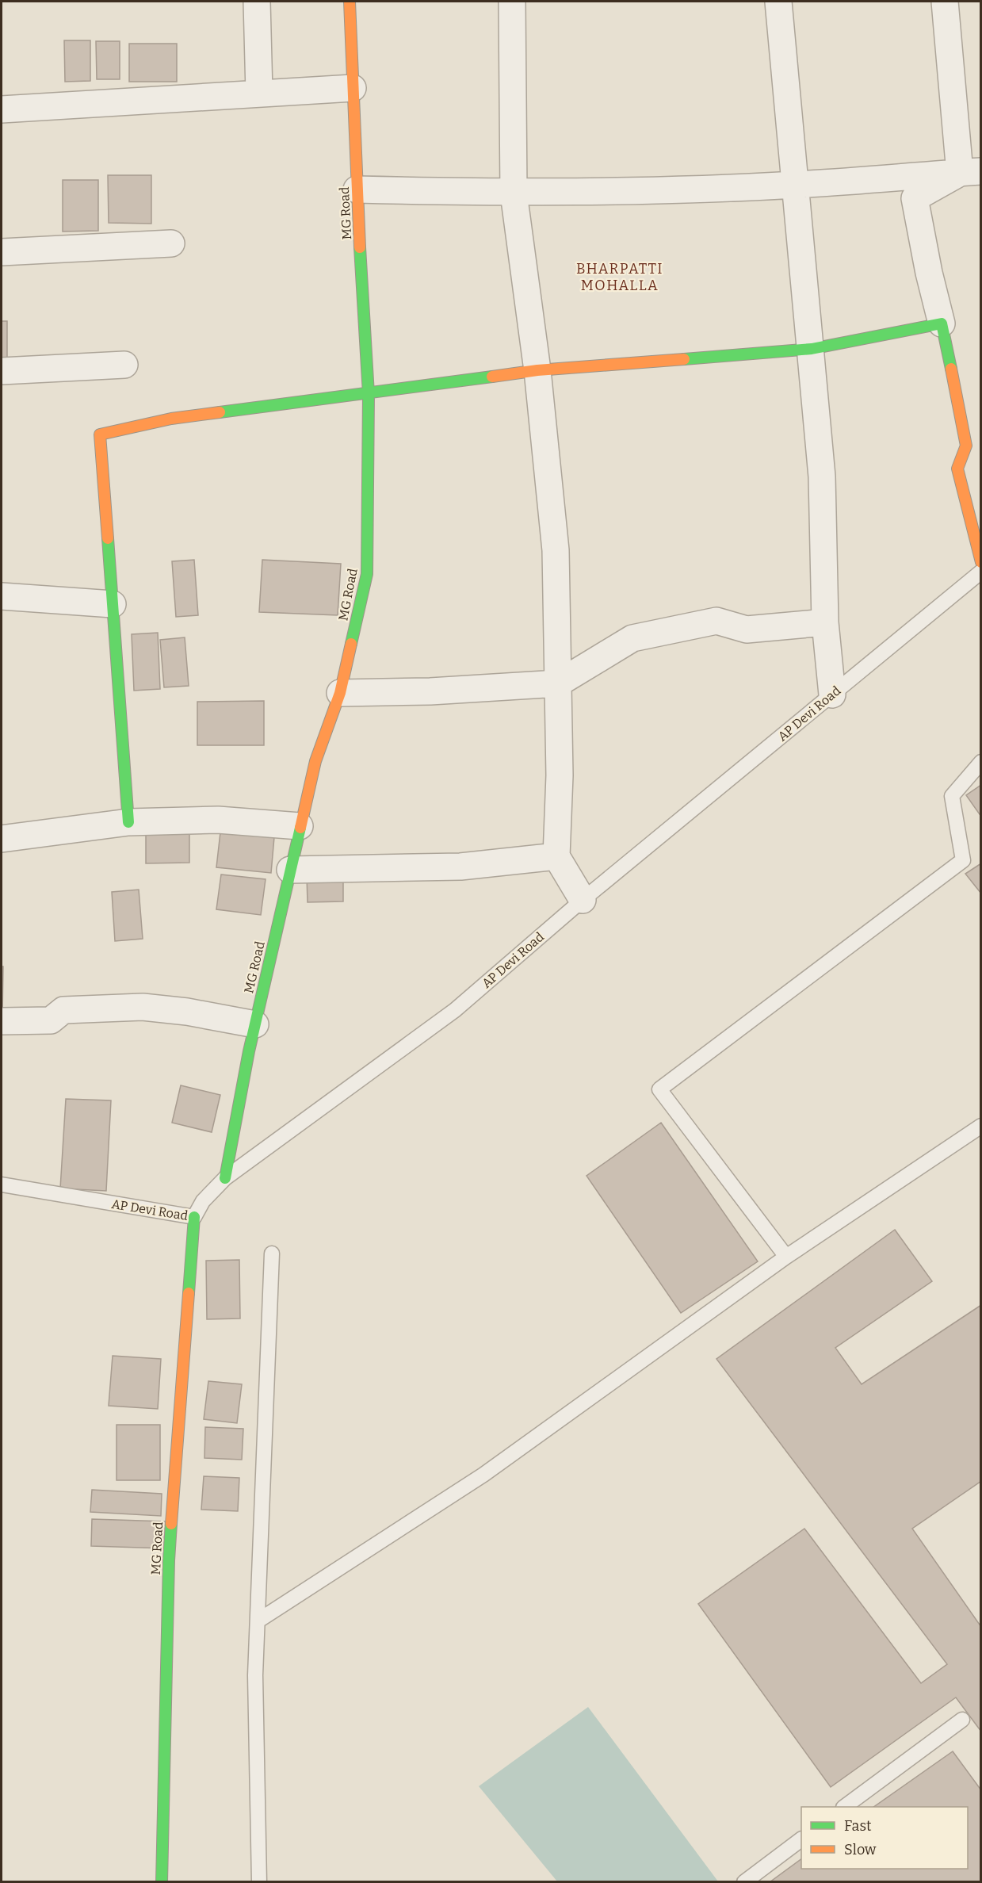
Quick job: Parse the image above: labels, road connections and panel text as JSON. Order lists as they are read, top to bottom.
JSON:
{
  "streets": {
    "street": ["MG Road"],
    "lane": ["AP Devi Road"]
  },
  "crossings": [
    ["MG Road", "AP Devi Road"]
  ],
  "districts": ["BHARPATTI MOHALLA"],
  "legend": ["Fast", "Slow"]
}
